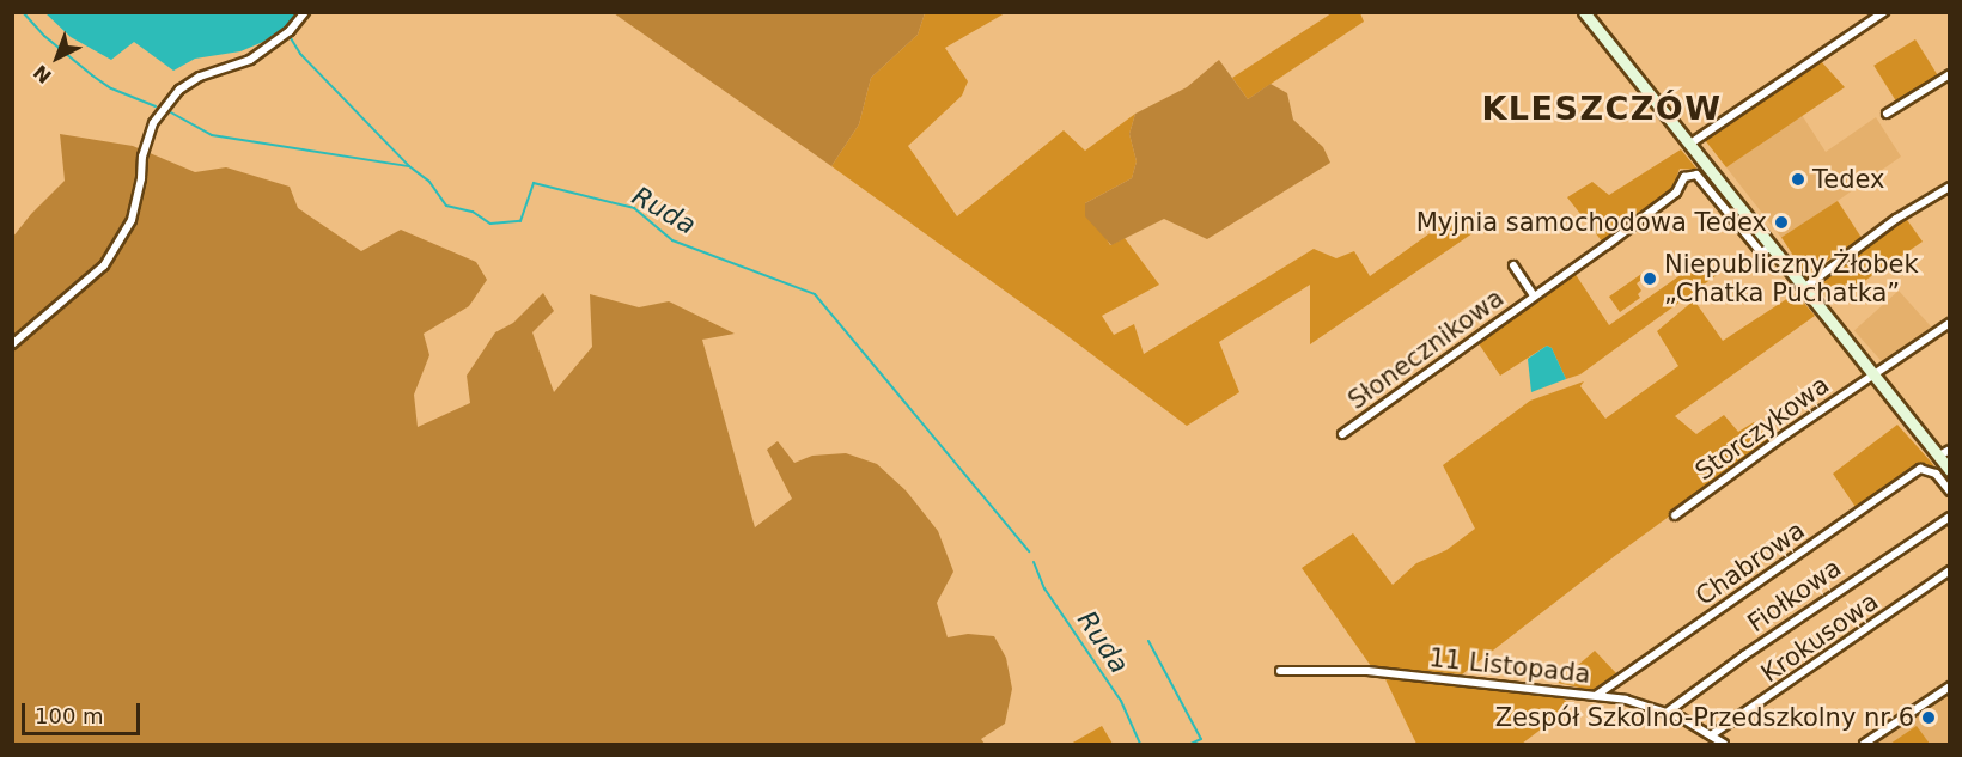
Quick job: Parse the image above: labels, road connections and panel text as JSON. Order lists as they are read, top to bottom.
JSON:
{
  "streets": {
    "street": [
      "Słonecznikowa",
      "Storczykowa",
      "Chabrowa",
      "Fiołkowa",
      "Krokusowa",
      "11 Listopada"
    ]
  },
  "crossings": [
    ["Chabrowa", "11 Listopada"],
    ["Fiołkowa", "11 Listopada"],
    ["Krokusowa", "11 Listopada"]
  ],
  "districts": ["KLESZCZÓW"],
  "water": ["Ruda"],
  "places": [
    "Tedex",
    "Myjnia samochodowa Tedex",
    "Niepubliczny Żłobek „Chatka Puchatka”",
    "Zespół Szkolno-Przedszkolny nr 6"
  ],
  "scale_bar": "100 m",
  "north": "bottom left"
}
